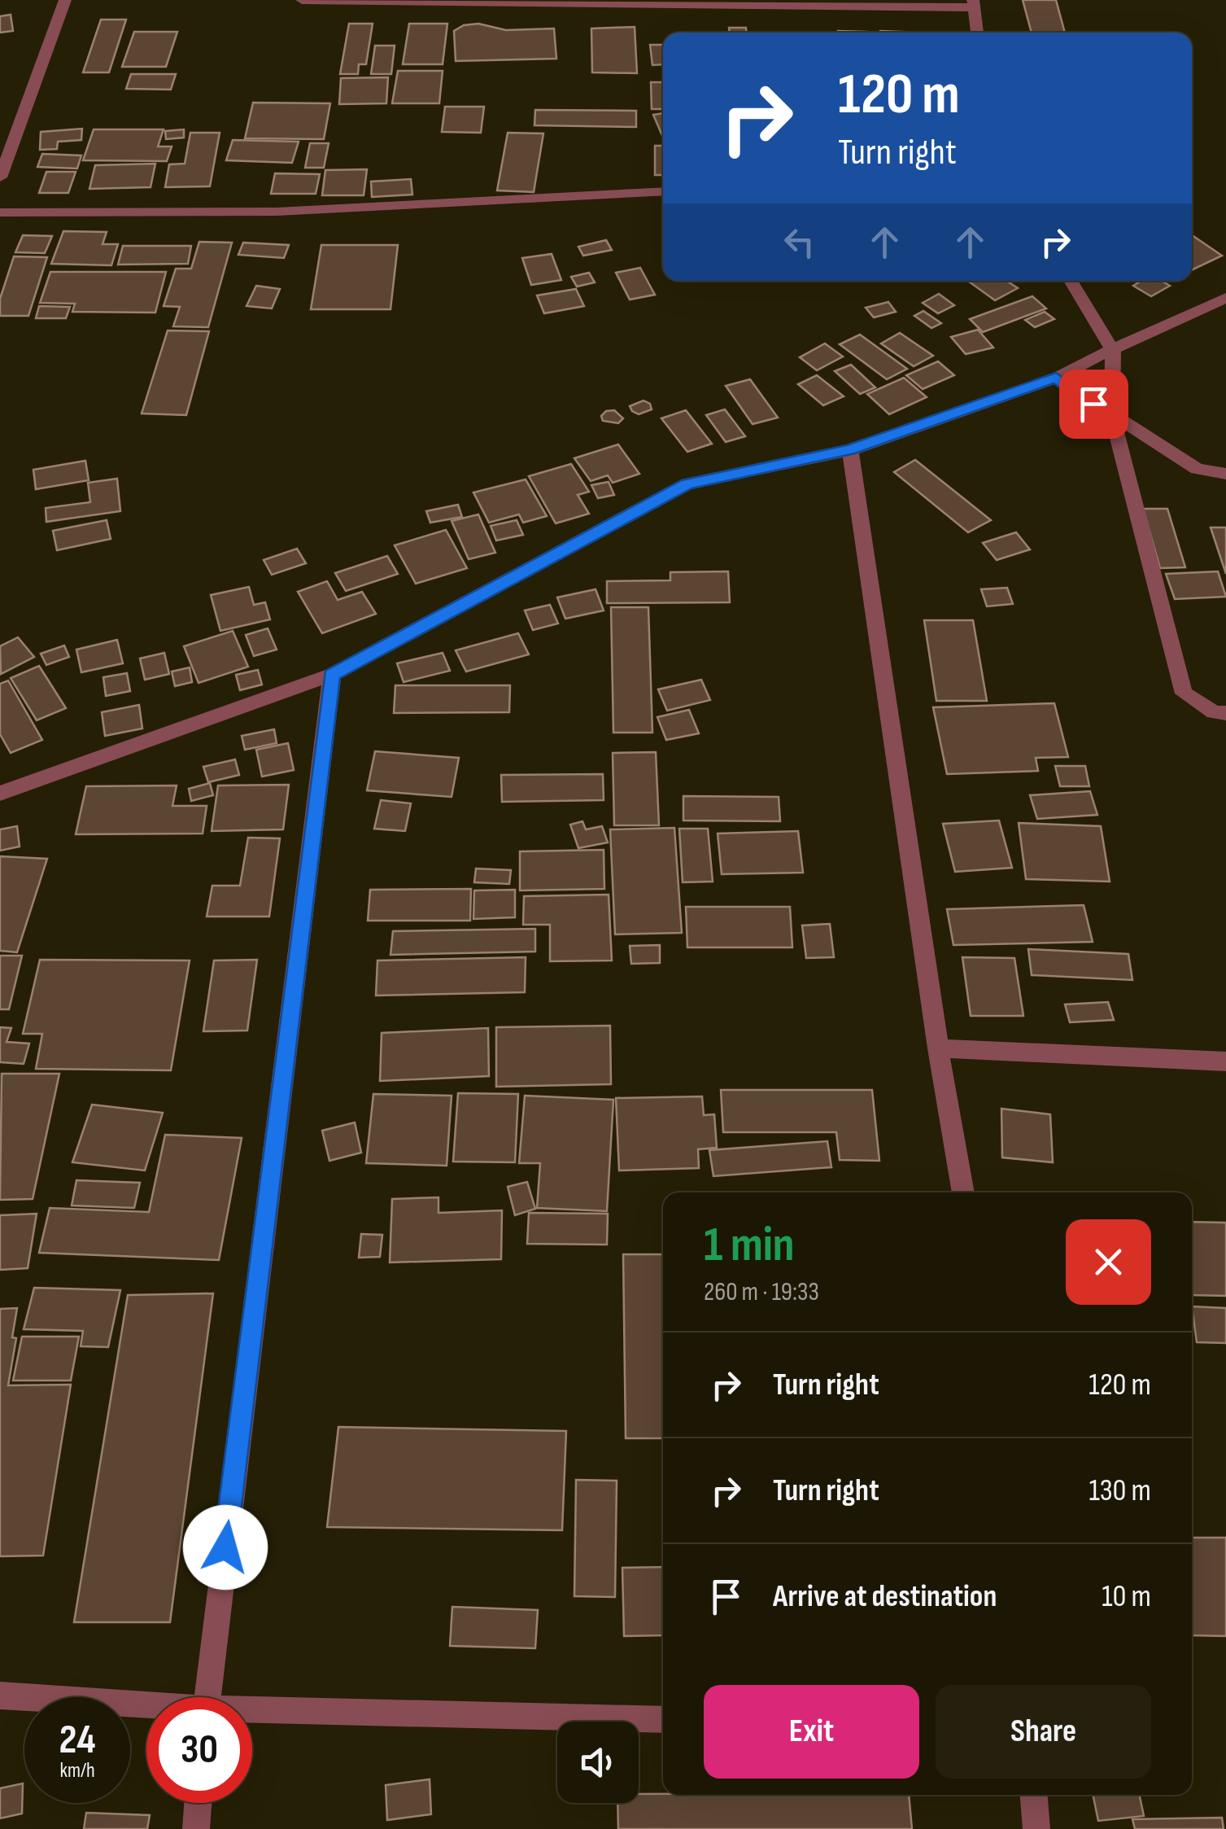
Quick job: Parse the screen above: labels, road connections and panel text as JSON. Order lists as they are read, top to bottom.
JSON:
{
  "page": {
    "turn": ["120 m", "Turn right"],
    "heading": ["1 min", "260 m · 19:33"],
    "list": [
      {
        "name": "Turn right",
        "value": "120 m"
      },
      {
        "name": "Turn right",
        "value": "130 m"
      },
      {
        "name": "Arrive at destination",
        "value": "10 m"
      }
    ],
    "buttons": ["Exit", "Share"],
    "speed": "24 km/h",
    "limit": "30"
  }
}
